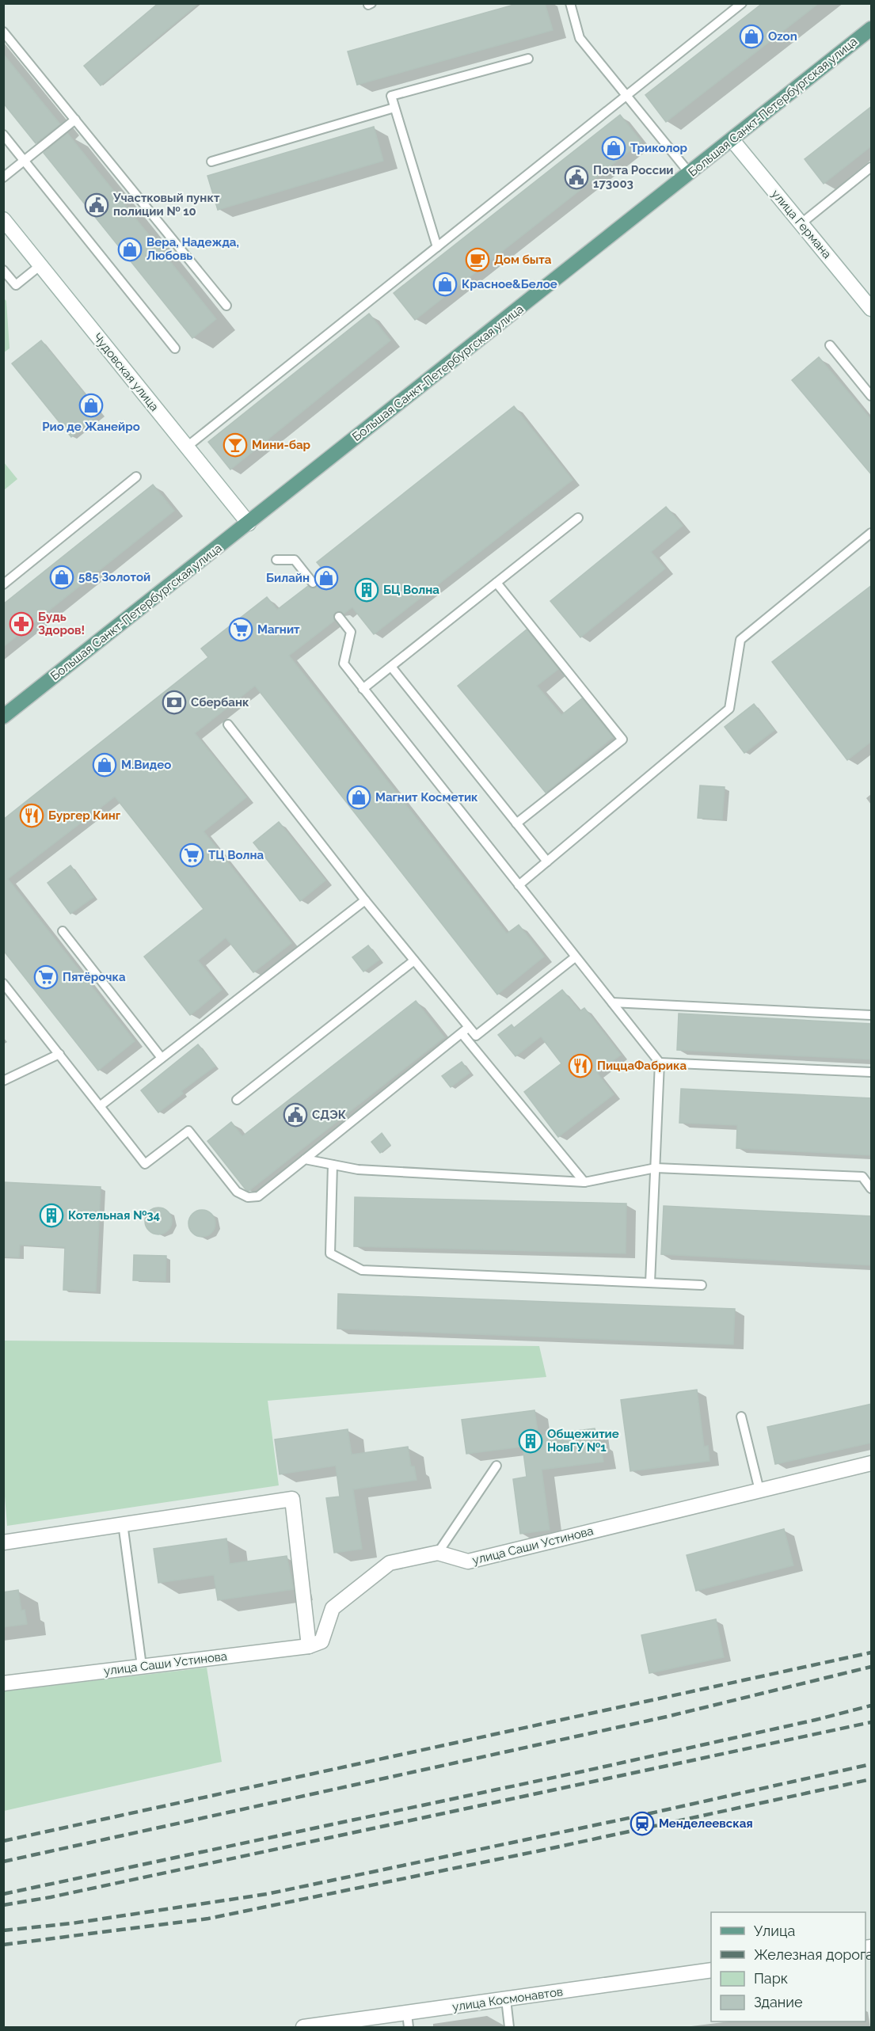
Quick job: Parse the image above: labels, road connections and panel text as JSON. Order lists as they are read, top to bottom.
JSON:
{
  "streets": {
    "main road": ["Большая Санкт-Петербургская улица"],
    "street": [
      "улица Германа",
      "Чудовская улица",
      "улица Саши Устинова",
      "улица Космонавтов"
    ]
  },
  "crossings": [
    ["Большая Санкт-Петербургская улица", "улица Германа"],
    ["Большая Санкт-Петербургская улица", "Чудовская улица"]
  ],
  "places": {
    "shop": [
      "Ozon",
      "Триколор",
      "Вера, Надежда, Любовь",
      "Красное&Белое",
      "Рио де Жанейро",
      "585 Золотой",
      "Билайн",
      "М.Видео",
      "Магнит Косметик"
    ],
    "public building": ["Почта России 173003", "Участковый пункт полиции № 10", "СДЭК"],
    "cafe": ["Дом быта"],
    "bar": ["Мини-бар"],
    "building": ["БЦ Волна", "Котельная №34", "Общежитие НовГУ №1"],
    "pharmacy": ["Будь Здоров!"],
    "supermarket": ["Магнит", "ТЦ Волна", "Пятёрочка"],
    "bank": ["Сбербанк"],
    "restaurant": ["Бургер Кинг", "ПиццаФабрика"],
    "station": ["Менделеевская"]
  },
  "legend": [
    "Улица",
    "Железная дорога",
    "Парк",
    "Здание"
  ]
}
